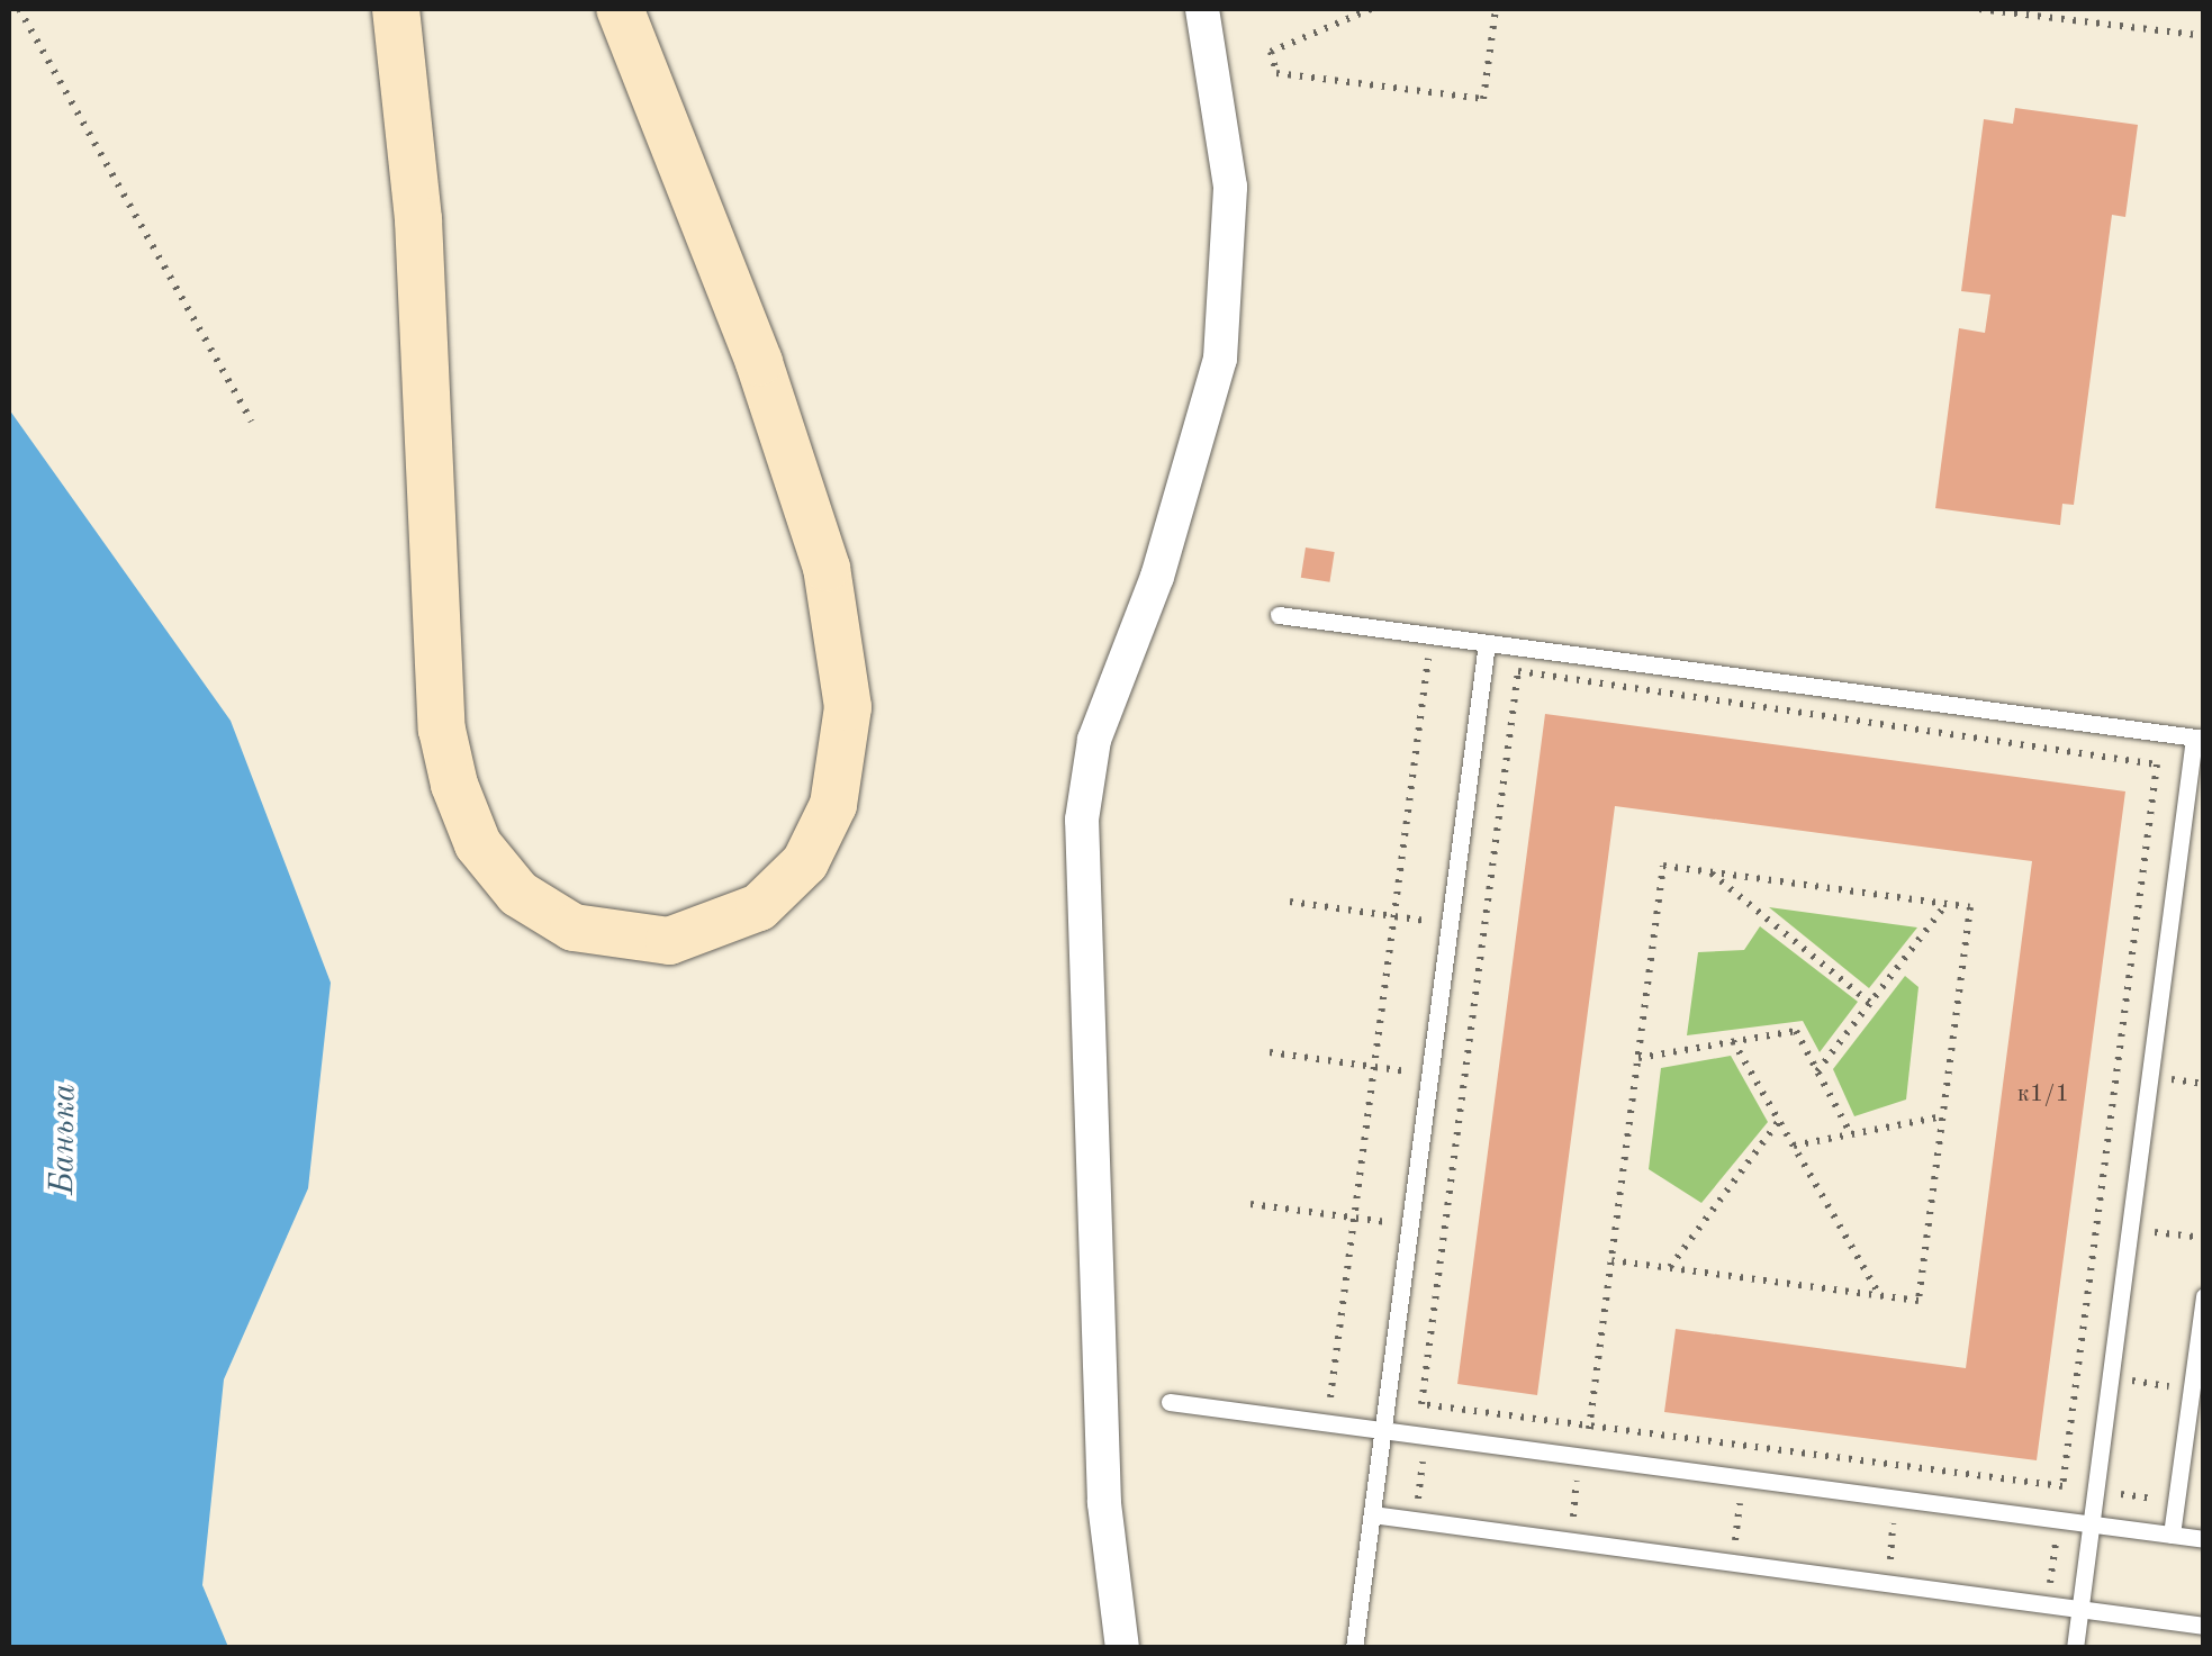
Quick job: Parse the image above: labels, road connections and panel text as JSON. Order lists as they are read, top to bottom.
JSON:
{
  "water": ["Банька"],
  "house_numbers": ["к1/1"]
}
